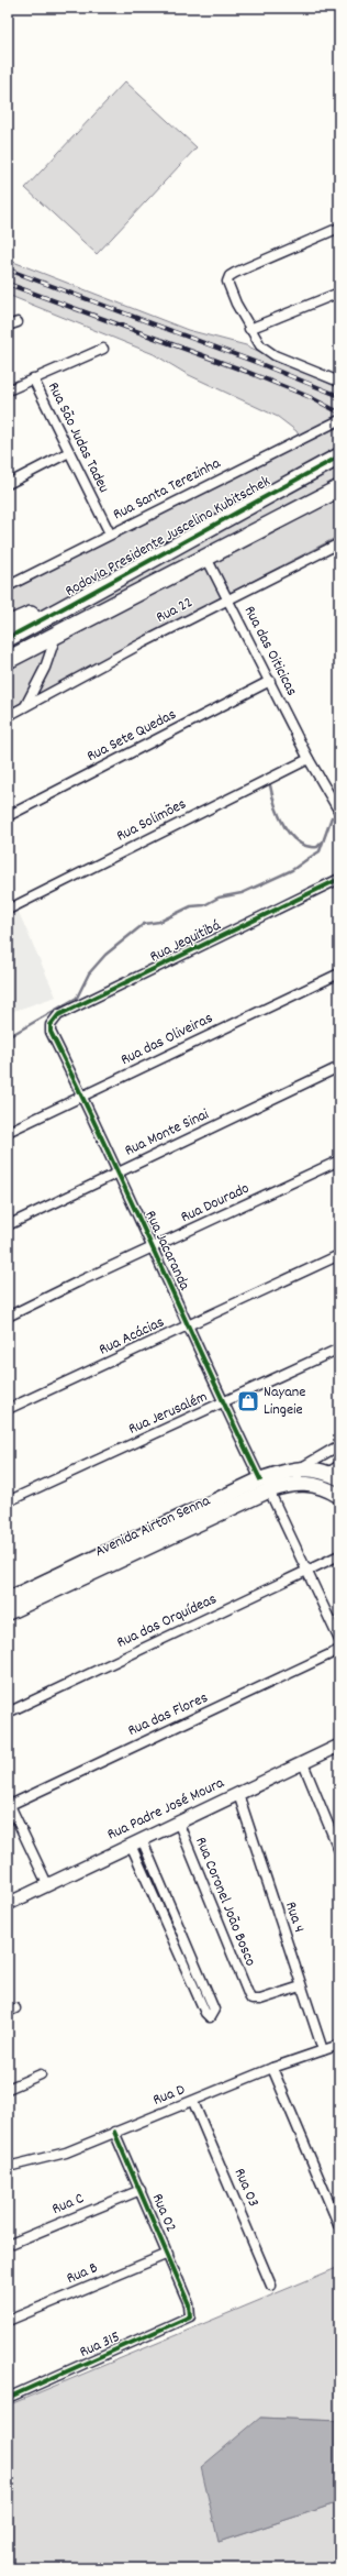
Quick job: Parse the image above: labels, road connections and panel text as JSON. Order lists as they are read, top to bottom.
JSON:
{
  "streets": {
    "highway": ["Rodovia Presidente Juscelino Kubitschek"],
    "main road": ["Avenida Airton Senna"],
    "street": [
      "Rua São Judas Tadeu",
      "Rua Santa Terezinha",
      "Rua 22",
      "Rua das Oiticicas",
      "Rua Sete Quedas",
      "Rua Solimões",
      "Rua Jequitibá",
      "Rua das Oliveiras",
      "Rua Monte Sinai",
      "Rua Dourado",
      "Rua Jacaranda",
      "Rua Acácias",
      "Rua Jerusalém",
      "Rua das Orquídeas",
      "Rua das Flores",
      "Rua Padre José Moura",
      "Rua Coronel João Bosco",
      "Rua 4",
      "Rua D",
      "Rua 03",
      "Rua C",
      "Rua 02",
      "Rua B",
      "Rua 315"
    ]
  },
  "crossings": [
    ["Rua São Judas Tadeu", "Rua Santa Terezinha"],
    ["Rodovia Presidente Juscelino Kubitschek", "Rua das Oiticicas"],
    ["Rua 22", "Rua das Oiticicas"],
    ["Rua das Oiticicas", "Rua Sete Quedas"],
    ["Rua das Oiticicas", "Rua Solimões"],
    ["Rua Jequitibá", "Rua Jacaranda"],
    ["Rua das Oliveiras", "Rua Jacaranda"],
    ["Rua Monte Sinai", "Rua Jacaranda"],
    ["Rua Dourado", "Rua Jacaranda"],
    ["Rua Jacaranda", "Rua Acácias"],
    ["Rua Jacaranda", "Rua Jerusalém"],
    ["Rua Jacaranda", "Avenida Airton Senna"],
    ["Rua Jacaranda", "Rua das Orquídeas"],
    ["Rua Padre José Moura", "Rua Coronel João Bosco"],
    ["Rua Padre José Moura", "Rua 4"],
    ["Rua Coronel João Bosco", "Rua 4"],
    ["Rua 4", "Rua D"],
    ["Rua D", "Rua 03"],
    ["Rua D", "Rua 02"],
    ["Rua C", "Rua 02"],
    ["Rua 02", "Rua B"],
    ["Rua 02", "Rua 315"]
  ],
  "places": {
    "shop": ["Nayane Lingeie"]
  }
}
